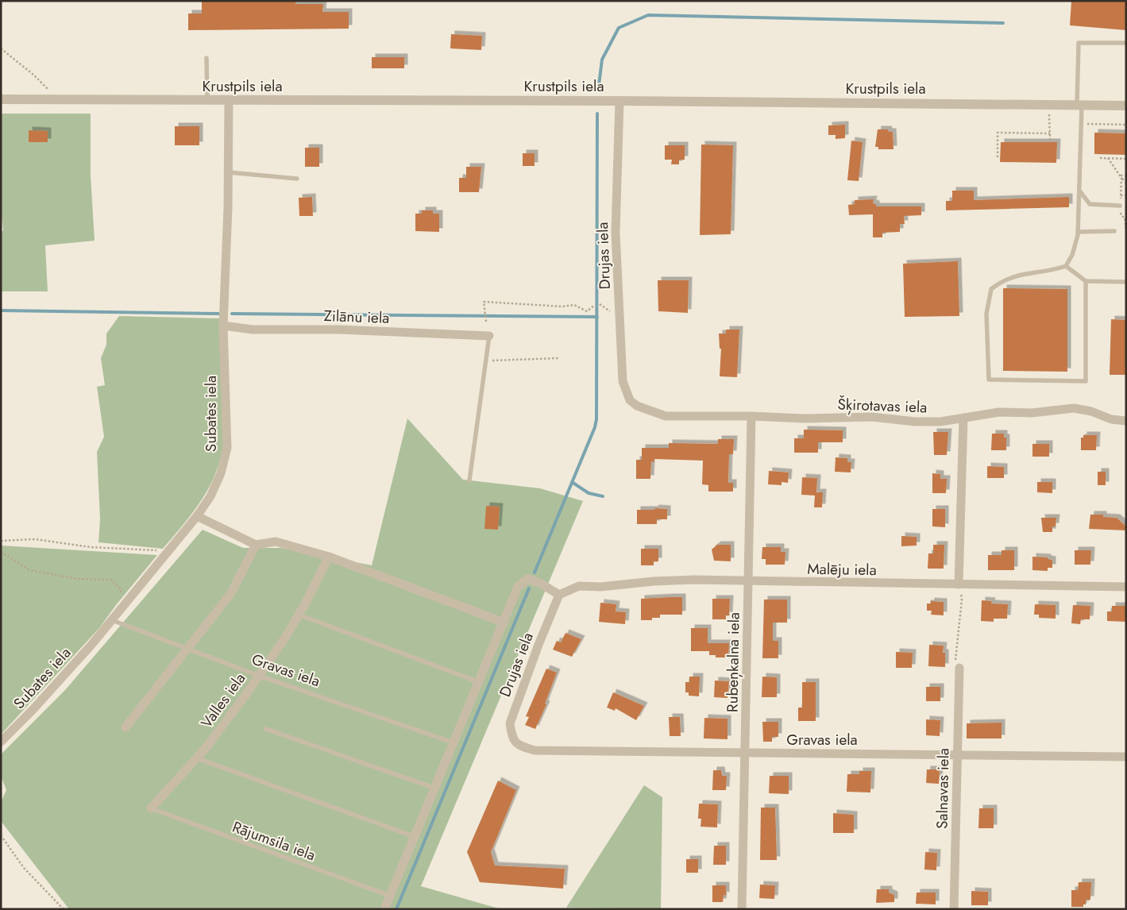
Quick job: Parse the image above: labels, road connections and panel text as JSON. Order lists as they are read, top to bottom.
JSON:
{
  "streets": {
    "street": [
      "Krustpils iela",
      "Drujas iela",
      "Zilānu iela",
      "Šķirotavas iela",
      "Subates iela",
      "Malēju iela",
      "Rubeņkalna iela",
      "Gravas iela",
      "Valles iela",
      "Salnavas iela"
    ],
    "lane": ["Rājumsila iela"]
  },
  "crossings": [
    ["Krustpils iela", "Drujas iela"],
    ["Krustpils iela", "Subates iela"],
    ["Drujas iela", "Šķirotavas iela"],
    ["Drujas iela", "Malēju iela"],
    ["Drujas iela", "Gravas iela"],
    ["Zilānu iela", "Subates iela"],
    ["Šķirotavas iela", "Rubeņkalna iela"],
    ["Subates iela", "Gravas iela"],
    ["Malēju iela", "Rubeņkalna iela"],
    ["Rubeņkalna iela", "Gravas iela"],
    ["Gravas iela", "Valles iela"],
    ["Gravas iela", "Salnavas iela"],
    ["Valles iela", "Rājumsila iela"]
  ]
}
